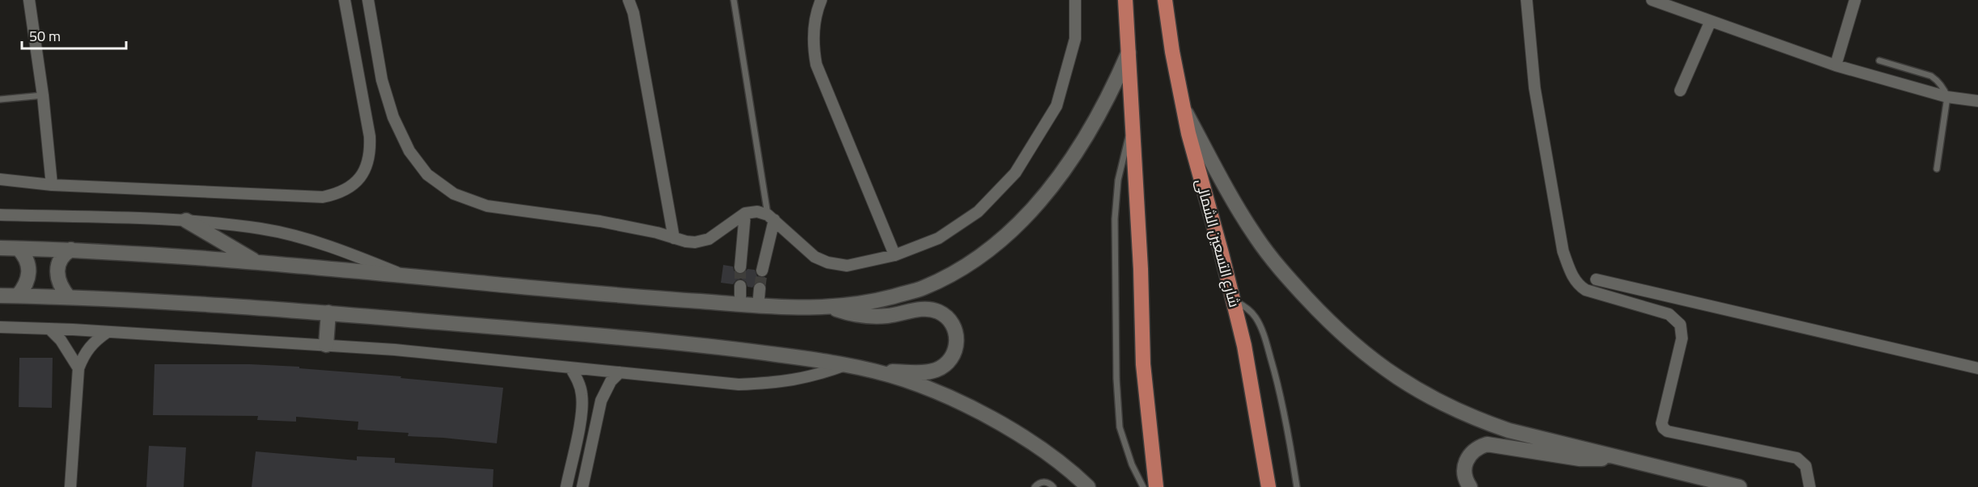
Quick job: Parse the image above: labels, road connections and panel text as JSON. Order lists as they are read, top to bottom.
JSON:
{
  "streets": {
    "main road": ["شارع التسعين الشمالى"]
  },
  "scale_bar": "50 m"
}
